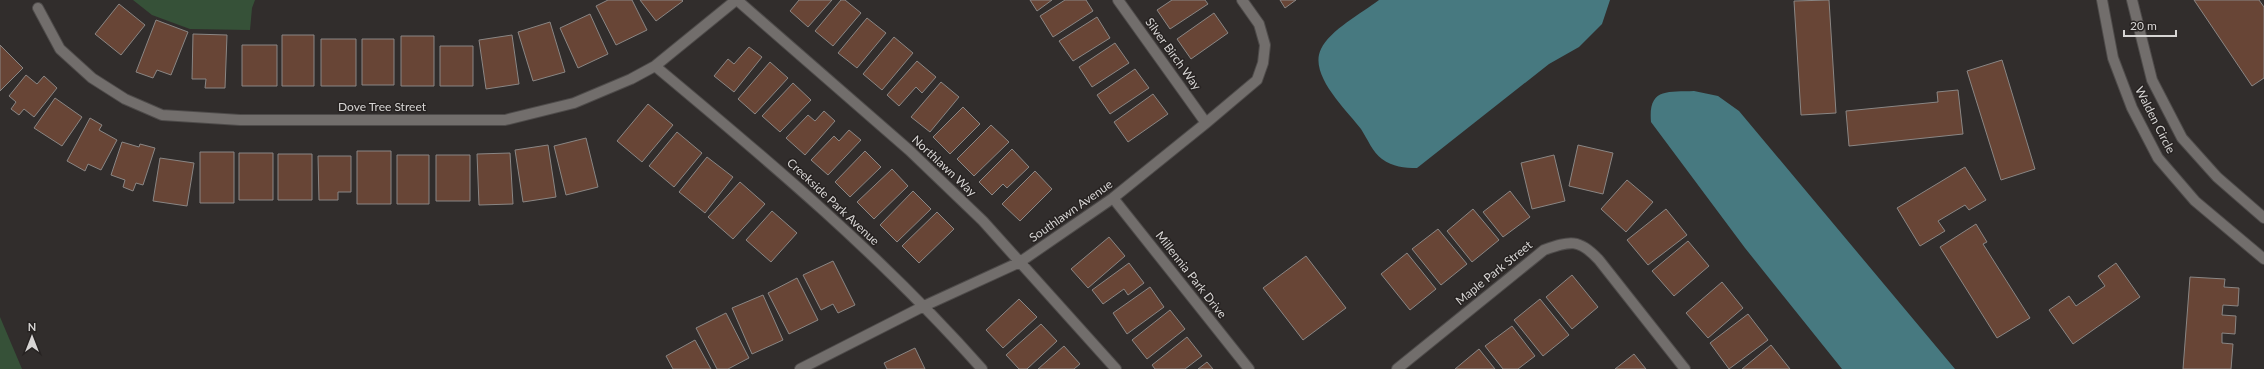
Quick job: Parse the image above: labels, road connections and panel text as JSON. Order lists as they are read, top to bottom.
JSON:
{
  "streets": {
    "street": [
      "Silver Birch Way",
      "Dove Tree Street",
      "Walden Circle",
      "Northlawn Way",
      "Creekside Park Avenue",
      "Southlawn Avenue",
      "Maple Park Street",
      "Millennia Park Drive"
    ]
  },
  "crossings": [
    ["Silver Birch Way", "Southlawn Avenue"],
    ["Dove Tree Street", "Northlawn Way"],
    ["Dove Tree Street", "Creekside Park Avenue"],
    ["Northlawn Way", "Southlawn Avenue"],
    ["Creekside Park Avenue", "Southlawn Avenue"],
    ["Southlawn Avenue", "Millennia Park Drive"]
  ],
  "scale_bar": "20 m",
  "north": "top"
}
